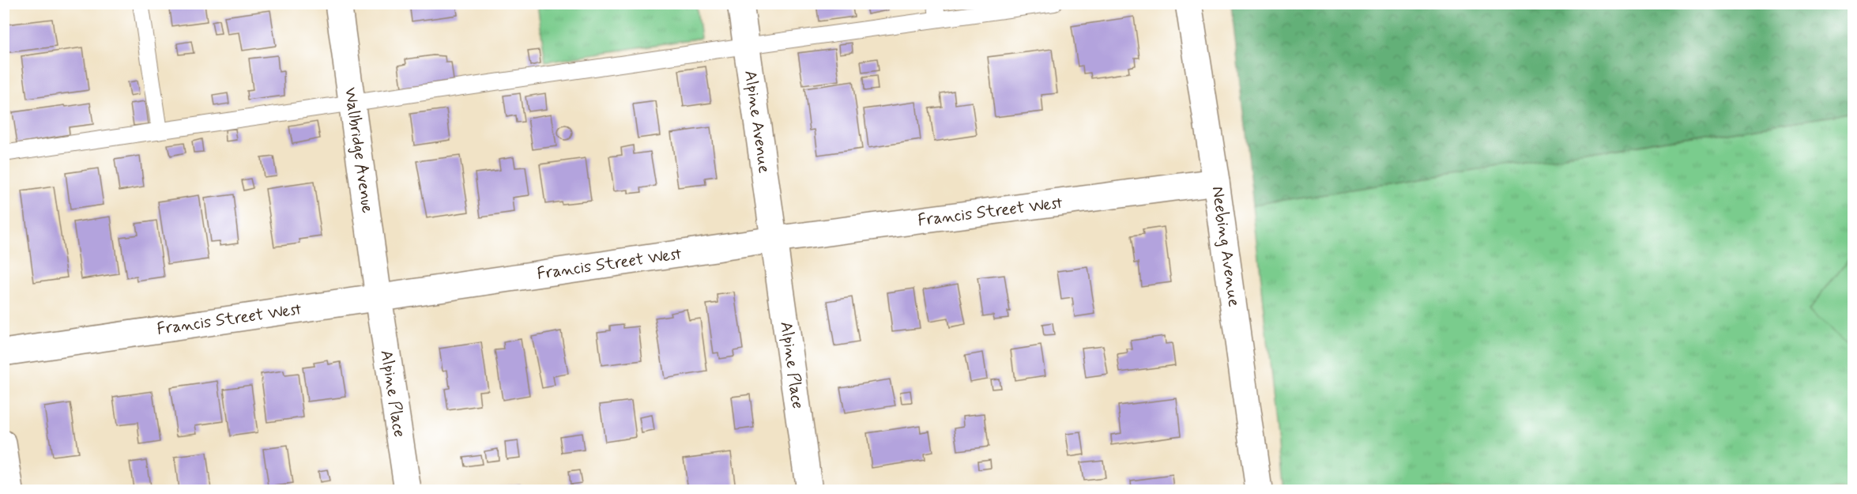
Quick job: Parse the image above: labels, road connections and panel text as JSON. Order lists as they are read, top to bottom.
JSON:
{
  "streets": {
    "street": [
      "Alpine Avenue",
      "Wallbridge Avenue",
      "Francis Street West",
      "Neebing Avenue",
      "Alpine Place"
    ]
  },
  "crossings": [
    ["Alpine Avenue", "Francis Street West"],
    ["Alpine Avenue", "Alpine Place"],
    ["Wallbridge Avenue", "Francis Street West"],
    ["Wallbridge Avenue", "Alpine Place"],
    ["Francis Street West", "Neebing Avenue"],
    ["Francis Street West", "Alpine Place"]
  ]
}
